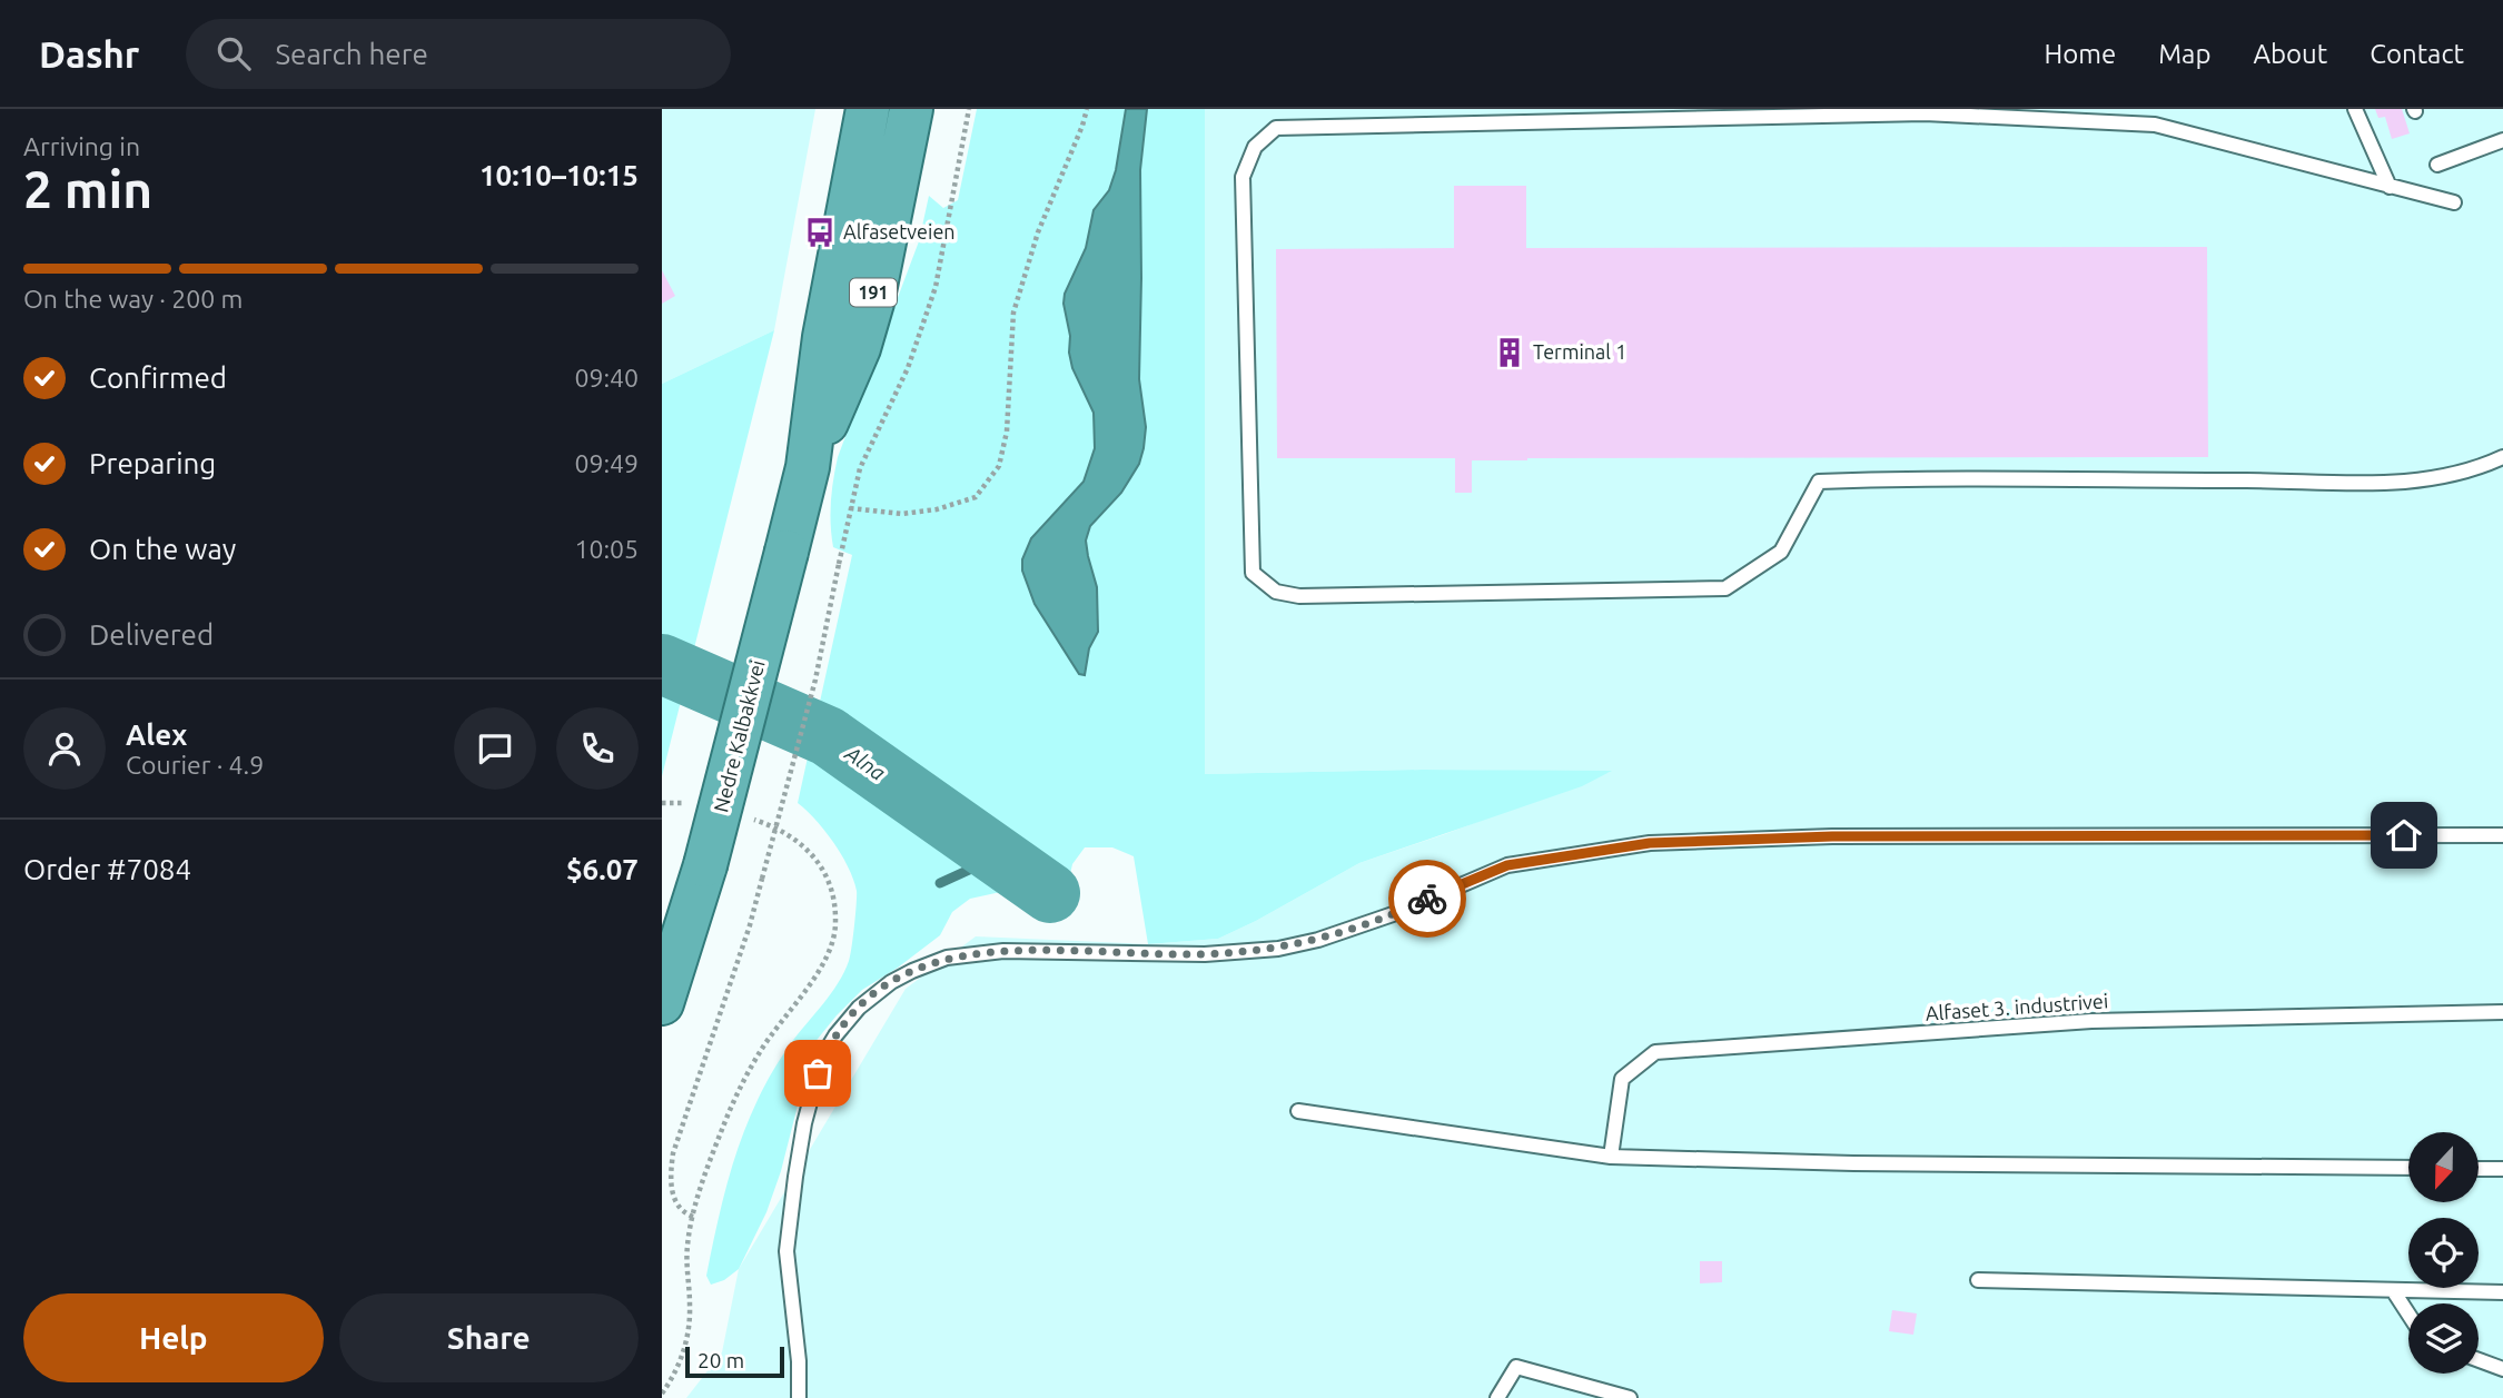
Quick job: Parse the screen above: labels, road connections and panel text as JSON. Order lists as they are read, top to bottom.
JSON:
{
  "streets": {
    "highway": ["191", "Nedre Kalbakkvei"],
    "lane": ["Alfaset 3. industrivei"]
  },
  "water": ["Alna"],
  "places": {
    "bus stop": ["Alfasetveien"],
    "building": ["Terminal 1"]
  },
  "scale_bar": "20 m",
  "north": "bottom",
  "page": {
    "header": "Dashr",
    "search": "Search here",
    "nav": [
      "Home",
      "Map",
      "About",
      "Contact"
    ],
    "heading": ["2 min", "Arriving in", "10:10–10:15"],
    "panel": [
      "Alex",
      "Courier · 4.9",
      "Order #7084",
      "$6.07"
    ],
    "bar": "On the way · 200 m",
    "list": [
      ["Confirmed", "09:40"],
      ["Preparing", "09:49"],
      ["On the way", "10:05"],
      "Delivered"
    ],
    "buttons": ["Help", "Share"],
    "scale": "20 m"
  }
}
